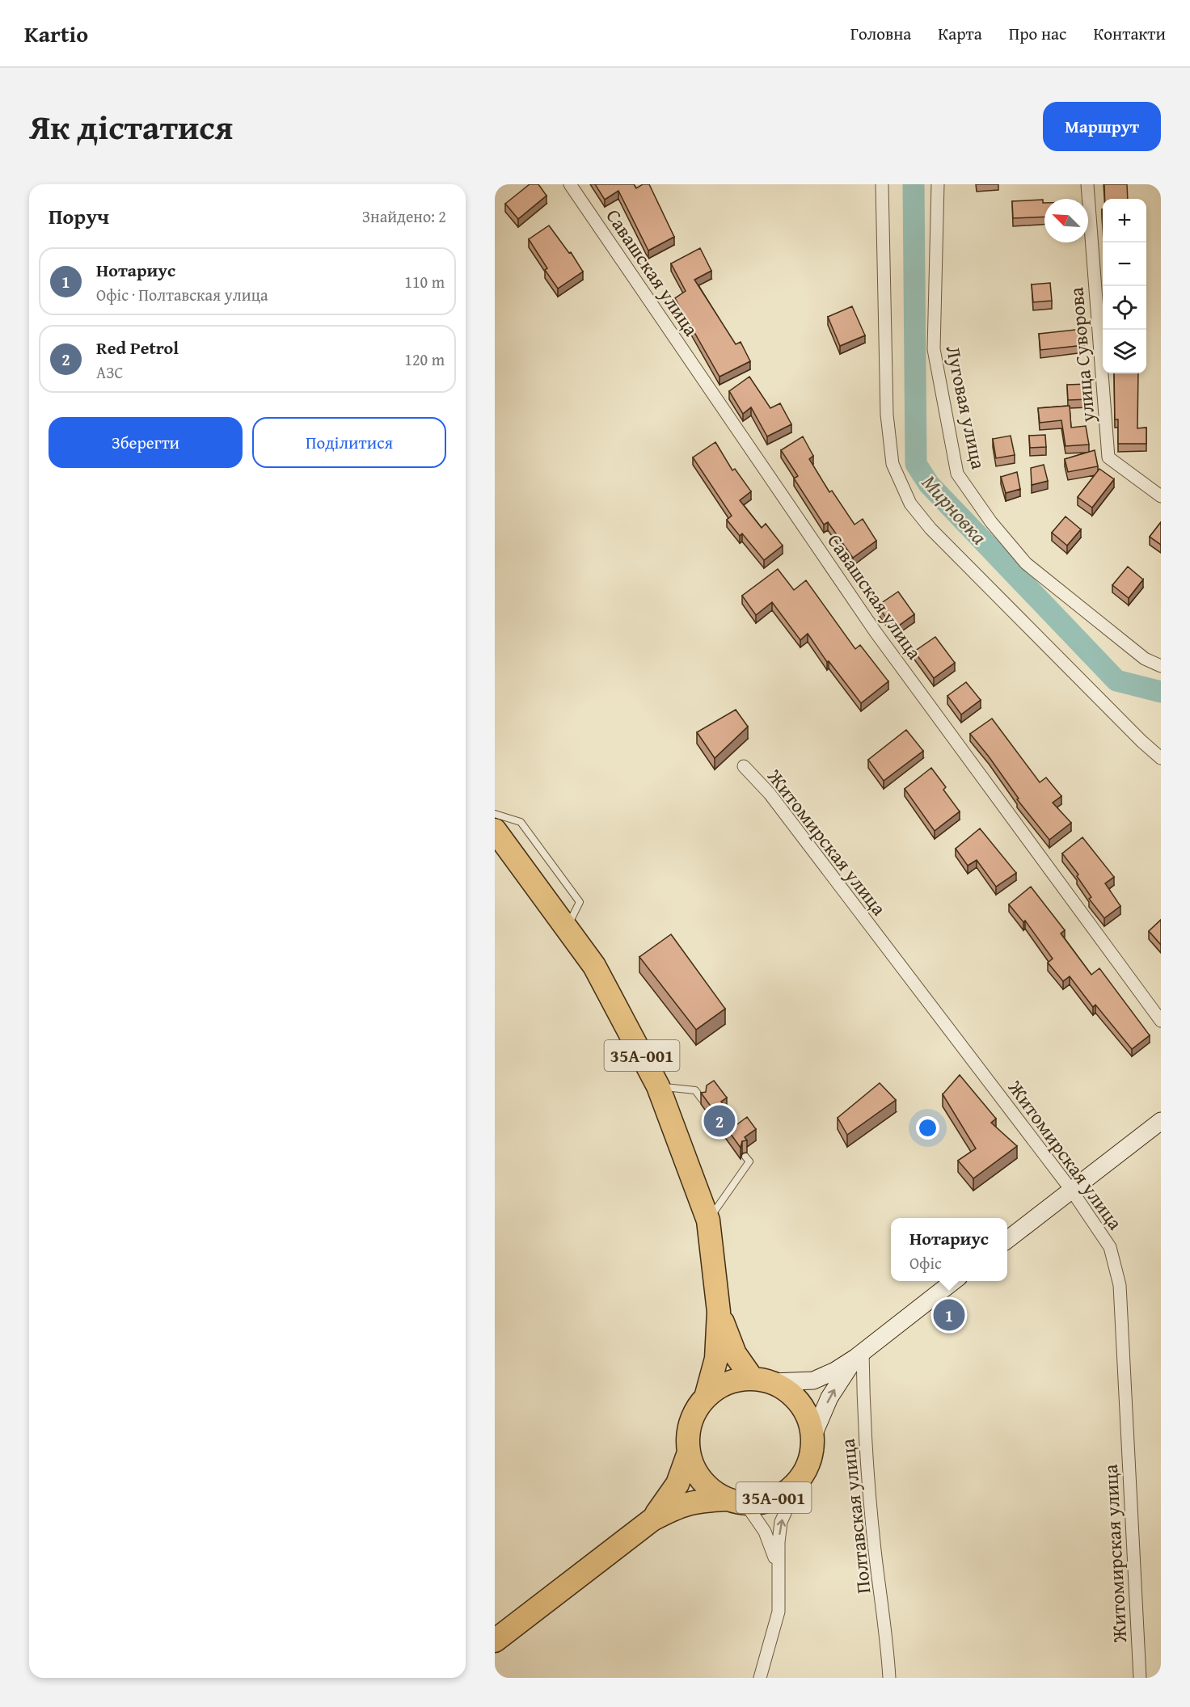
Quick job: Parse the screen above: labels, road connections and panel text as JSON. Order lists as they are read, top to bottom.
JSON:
{
  "streets": {
    "highway": ["35А-001"],
    "street": [
      "Савашская улица",
      "улица Суворова",
      "Луговая улица",
      "Житомирская улица",
      "Полтавская улица"
    ]
  },
  "water": ["Мирновка"],
  "north": "top left",
  "page": {
    "header": "Kartio",
    "nav": [
      "Головна",
      "Карта",
      "Про нас",
      "Контакти"
    ],
    "title": "Як дістатися",
    "buttons": [
      "Маршрут",
      ["Зберегти", "Поділитися"]
    ],
    "heading": ["Поруч", "Знайдено: 2"],
    "map_buttons": ["+", "−"],
    "list": [
      {
        "mark": "1",
        "name": "Нотариус",
        "note": "Офіс · Полтавская улица",
        "value": "110 m"
      },
      {
        "mark": "2",
        "name": "Red Petrol",
        "note": "АЗС",
        "value": "120 m"
      }
    ],
    "pins": ["2", "1"],
    "popup": ["Нотариус", "Офіс"]
  }
}
